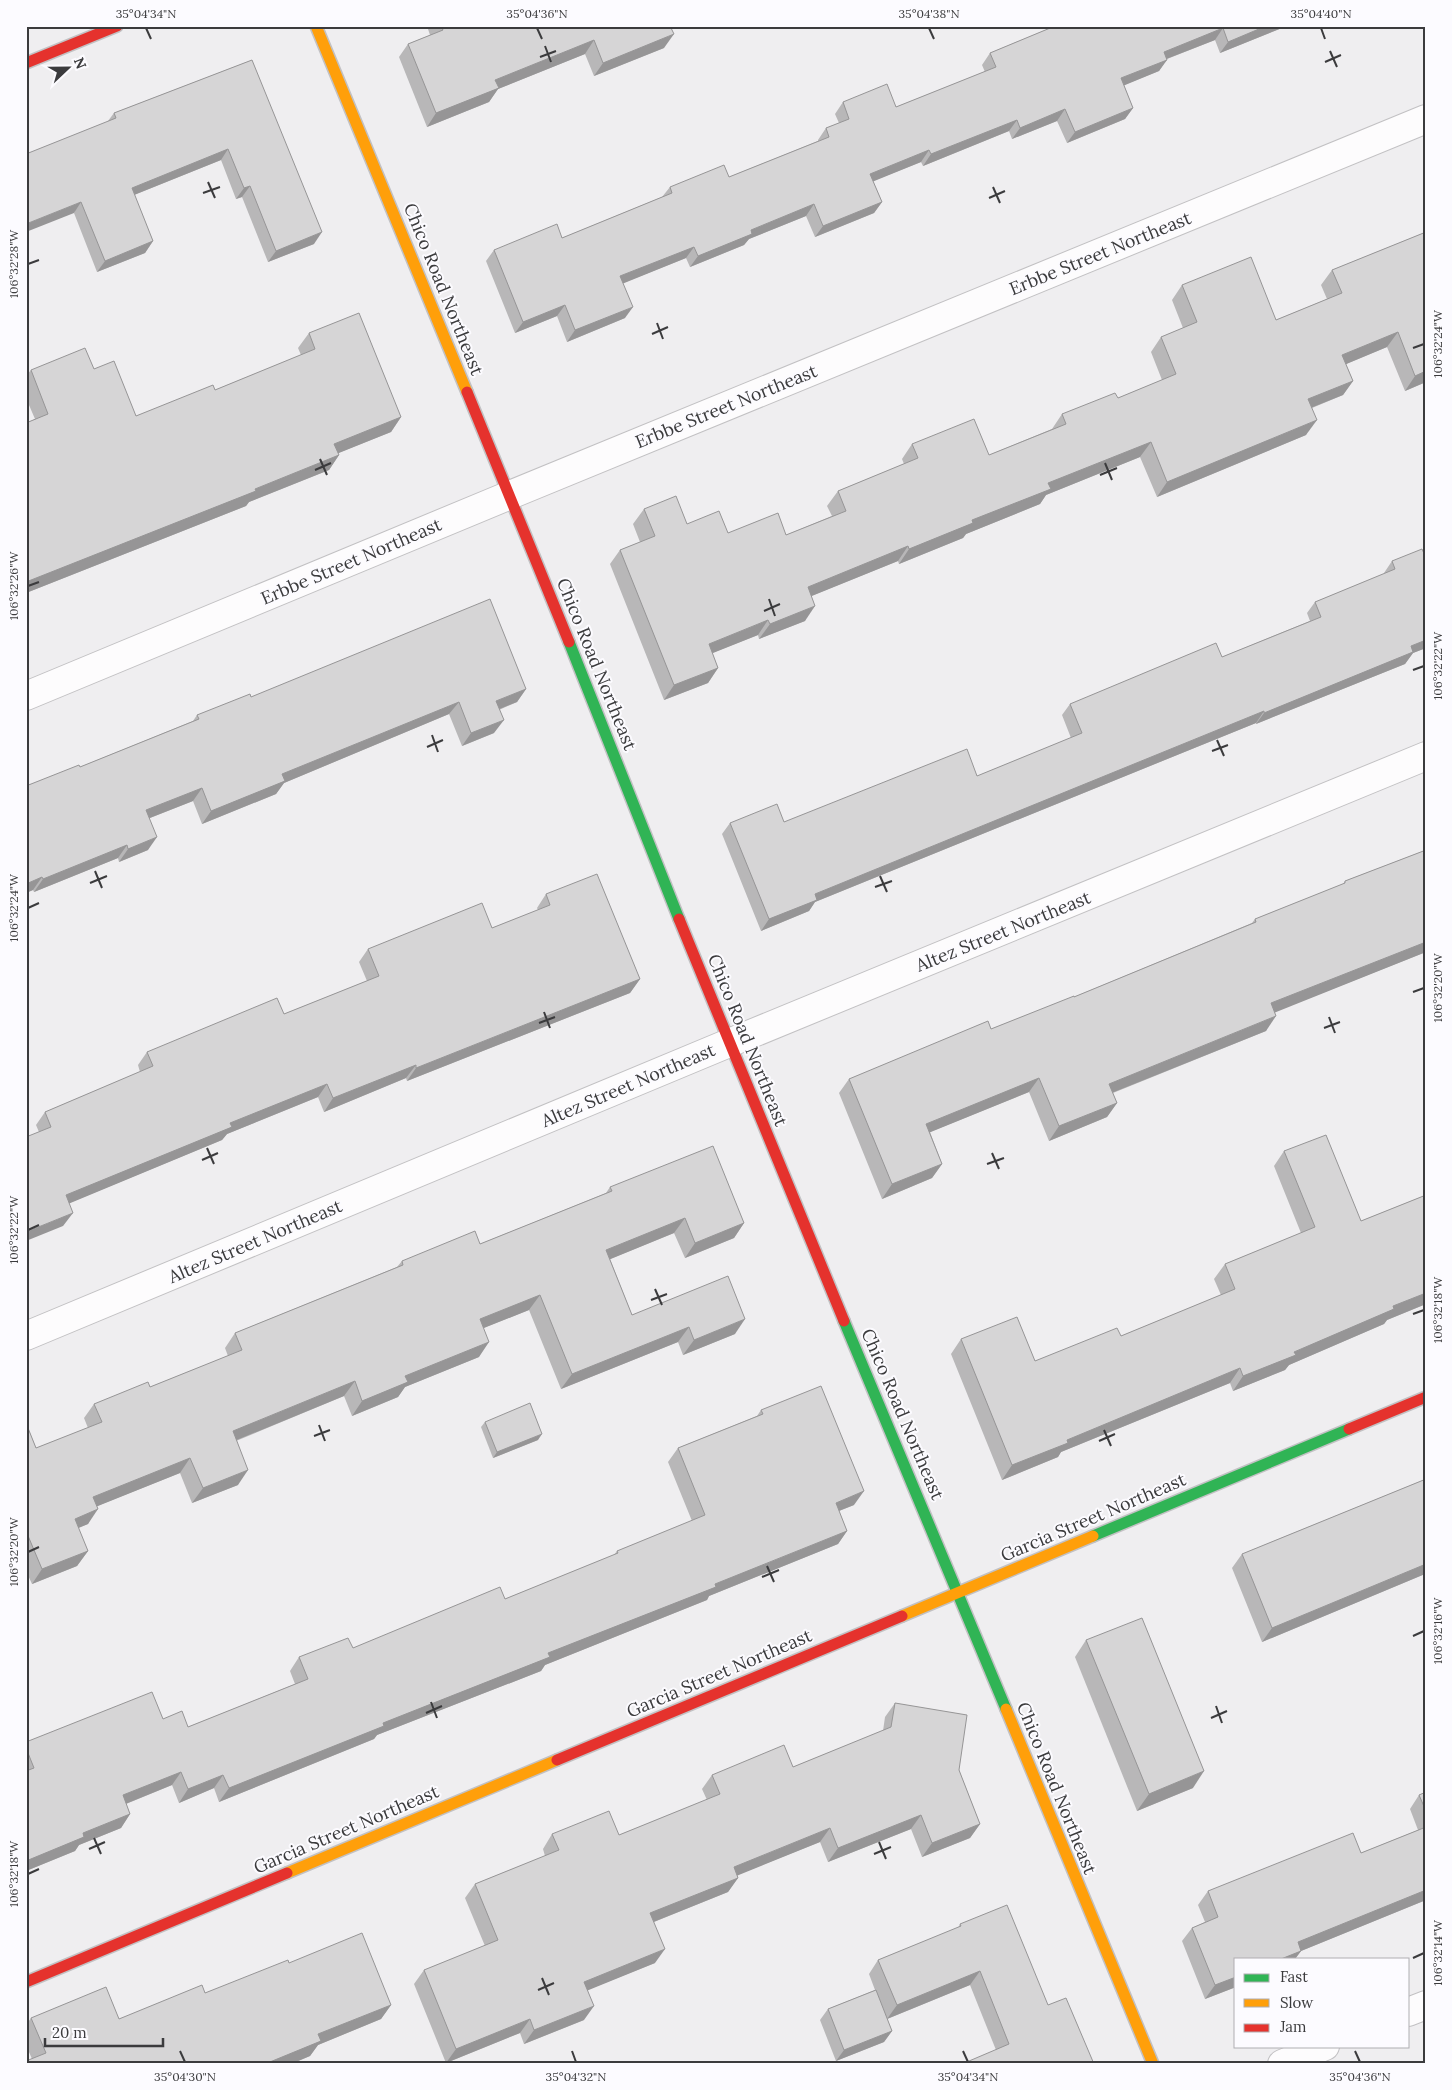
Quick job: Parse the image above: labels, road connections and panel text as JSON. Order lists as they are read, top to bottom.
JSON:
{
  "streets": {
    "street": [
      "Erbbe Street Northeast",
      "Chico Road Northeast",
      "Altez Street Northeast",
      "Garcia Street Northeast"
    ]
  },
  "crossings": [
    ["Erbbe Street Northeast", "Chico Road Northeast"],
    ["Chico Road Northeast", "Altez Street Northeast"],
    ["Chico Road Northeast", "Garcia Street Northeast"]
  ],
  "legend": ["Fast", "Slow", "Jam"],
  "scale_bar": "20 m",
  "north": "right",
  "coordinates": [
    "35°04'34\"N",
    "35°04'36\"N",
    "35°04'38\"N",
    "35°04'40\"N",
    "106°32'28\"W",
    "106°32'24\"W",
    "106°32'26\"W",
    "106°32'22\"W",
    "106°32'20\"W",
    "106°32'18\"W",
    "106°32'16\"W",
    "106°32'14\"W",
    "35°04'30\"N",
    "35°04'32\"N"
  ]
}
